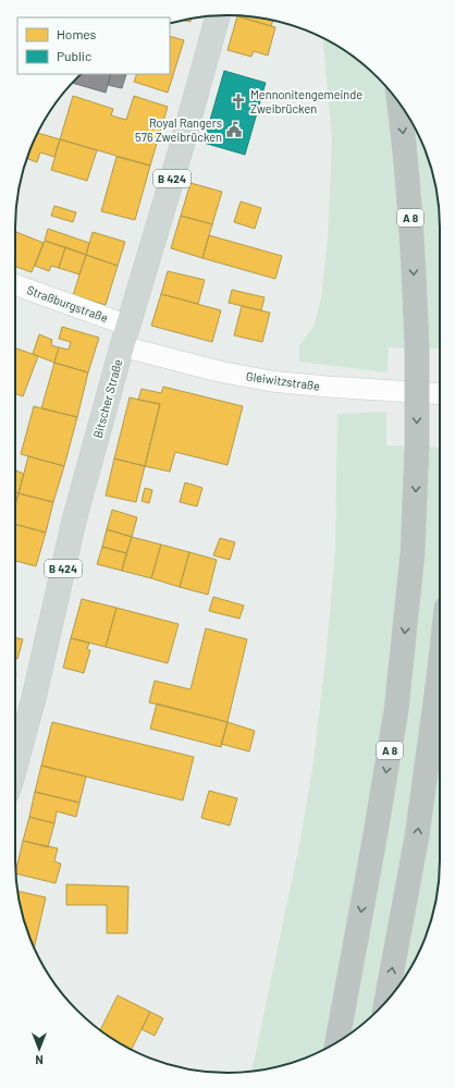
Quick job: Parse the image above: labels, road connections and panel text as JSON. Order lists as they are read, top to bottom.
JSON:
{
  "streets": {
    "highway": ["A 8"],
    "main road": ["B 424", "Bitscher Straße"],
    "street": ["Straßburgstraße", "Gleiwitzstraße"]
  },
  "crossings": [
    ["Straßburgstraße", "Gleiwitzstraße"],
    ["Straßburgstraße", "Bitscher Straße"],
    ["Gleiwitzstraße", "Bitscher Straße"]
  ],
  "places": {
    "church": ["Mennonitengemeinde Zweibrücken"],
    "public building": ["Royal Rangers 576 Zweibrücken"]
  },
  "legend": ["Homes", "Public"],
  "north": "bottom"
}
